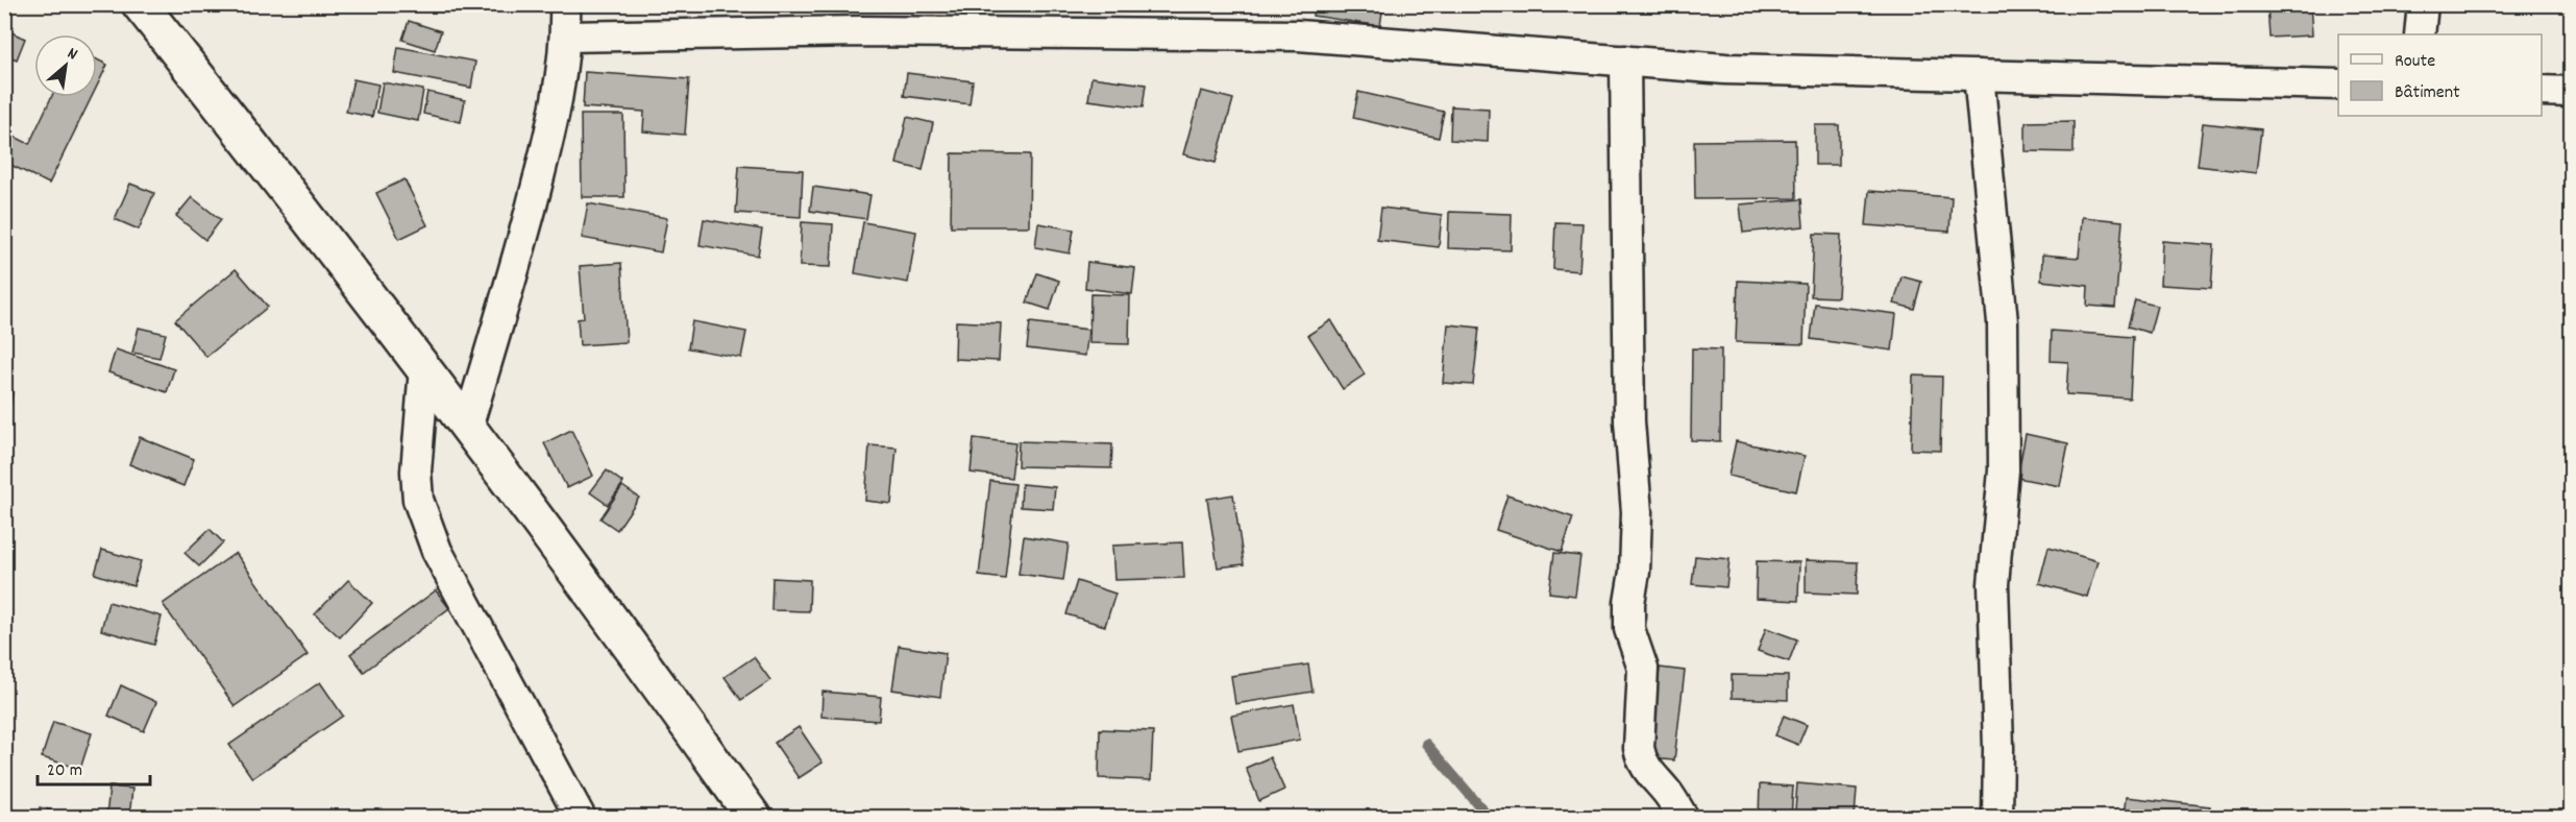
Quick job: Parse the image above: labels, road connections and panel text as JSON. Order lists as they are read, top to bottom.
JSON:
{
  "legend": ["Route", "Bâtiment"],
  "scale_bar": "20 m",
  "north": "top right"
}
